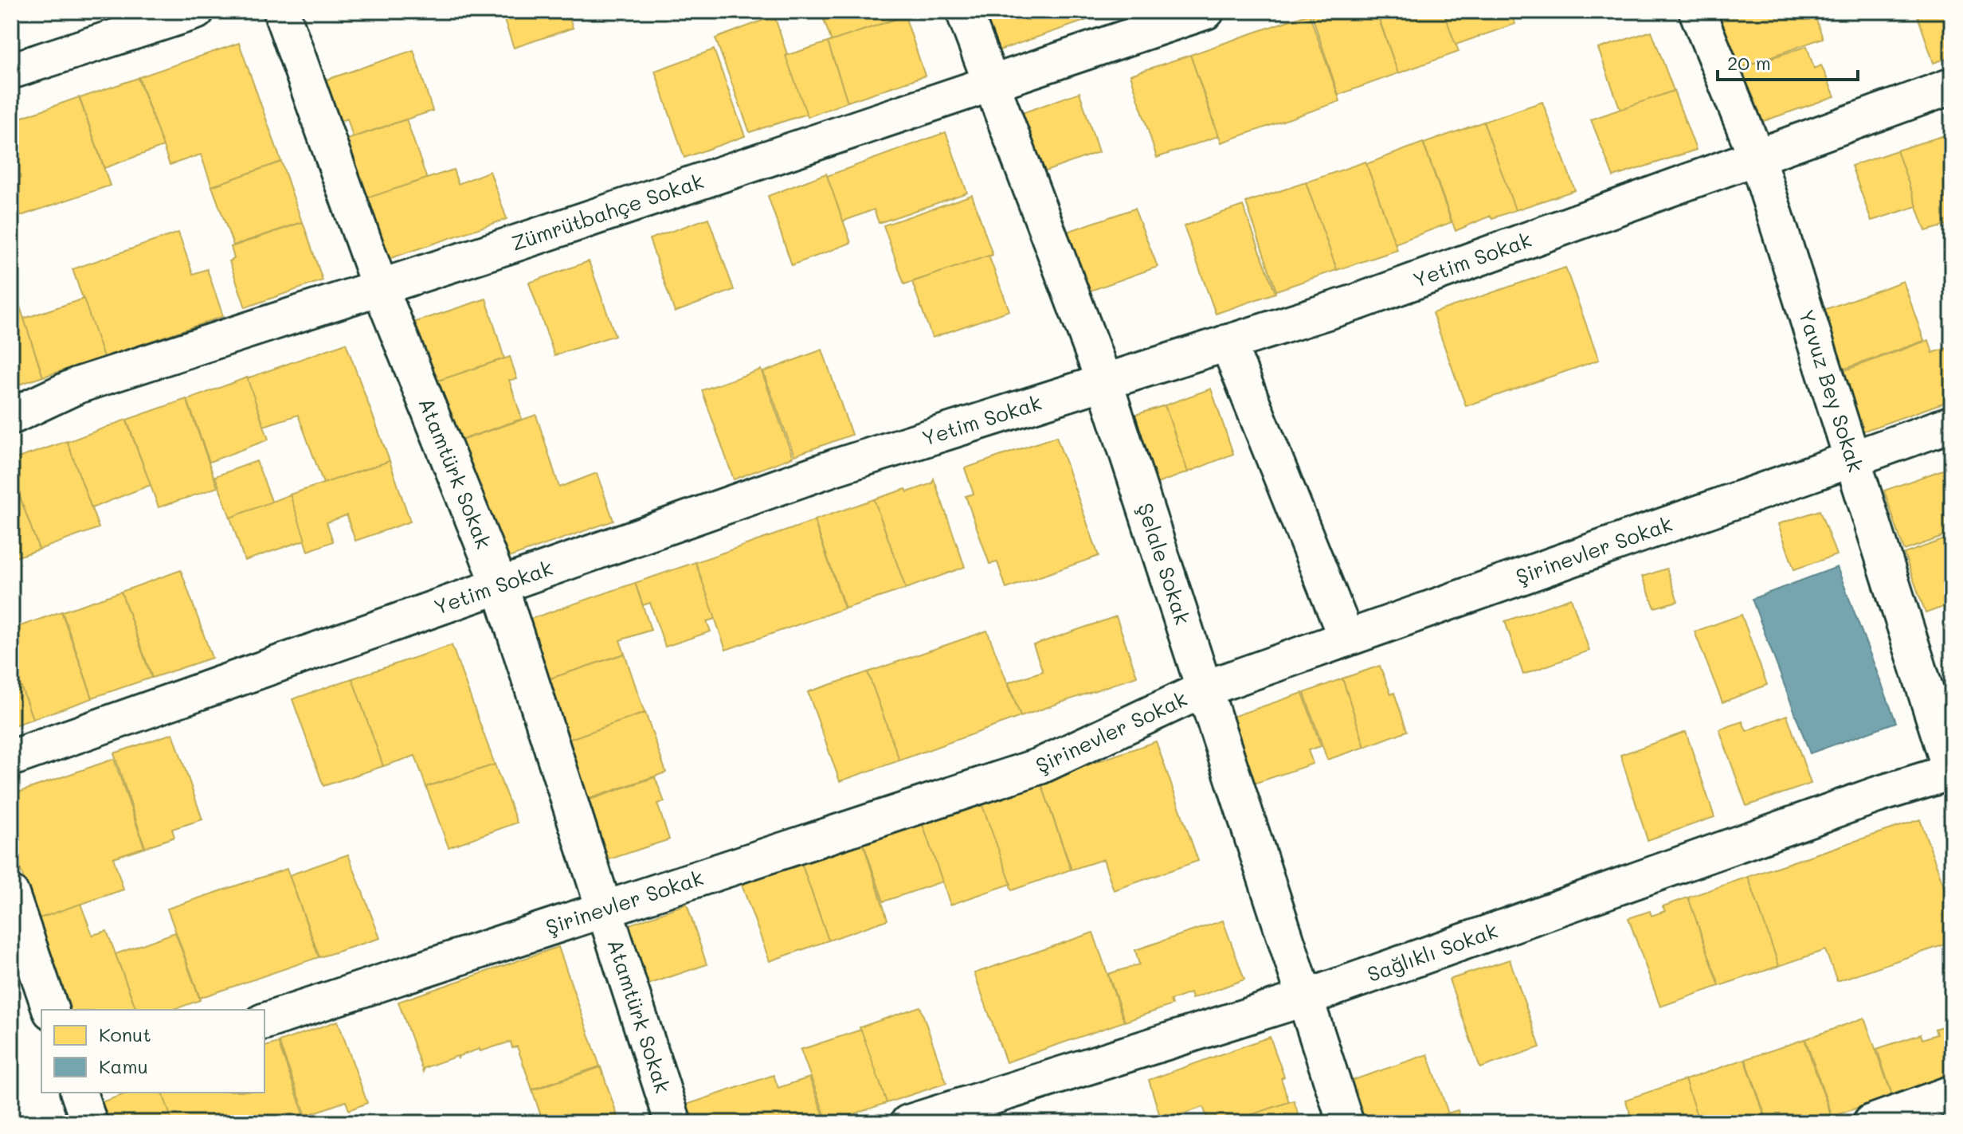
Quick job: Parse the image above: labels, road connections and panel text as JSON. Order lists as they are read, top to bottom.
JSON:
{
  "streets": {
    "street": [
      "Zümrütbahçe Sokak",
      "Yetim Sokak",
      "Yavuz Bey Sokak",
      "Atamtürk Sokak",
      "Şirinevler Sokak",
      "Şelale Sokak",
      "Sağlıklı Sokak"
    ]
  },
  "crossings": [
    ["Zümrütbahçe Sokak", "Atamtürk Sokak"],
    ["Zümrütbahçe Sokak", "Şelale Sokak"],
    ["Yetim Sokak", "Yavuz Bey Sokak"],
    ["Yetim Sokak", "Atamtürk Sokak"],
    ["Yetim Sokak", "Şelale Sokak"],
    ["Yavuz Bey Sokak", "Şirinevler Sokak"],
    ["Yavuz Bey Sokak", "Sağlıklı Sokak"],
    ["Atamtürk Sokak", "Şirinevler Sokak"],
    ["Şirinevler Sokak", "Şelale Sokak"],
    ["Şelale Sokak", "Sağlıklı Sokak"]
  ],
  "legend": ["Konut", "Kamu"],
  "scale_bar": "20 m"
}
